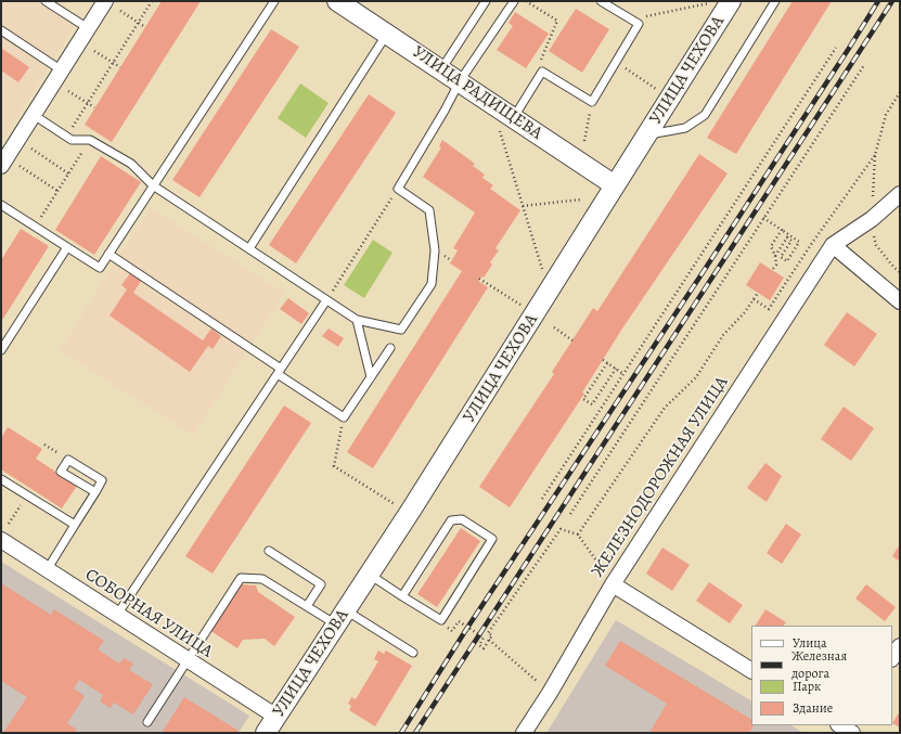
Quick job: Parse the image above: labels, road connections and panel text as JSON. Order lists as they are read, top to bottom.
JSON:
{
  "streets": {
    "street": [
      "УЛИЦА ЧЕХОВА",
      "УЛИЦА РАДИЩЕВА",
      "ЖЕЛЕЗНОДОРОЖНАЯ УЛИЦА",
      "СОБОРНАЯ УЛИЦА"
    ]
  },
  "crossings": [
    ["УЛИЦА ЧЕХОВА", "УЛИЦА РАДИЩЕВА"],
    ["УЛИЦА ЧЕХОВА", "СОБОРНАЯ УЛИЦА"]
  ],
  "legend": [
    "Улица",
    "Железная дорога",
    "Парк",
    "Здание"
  ]
}
